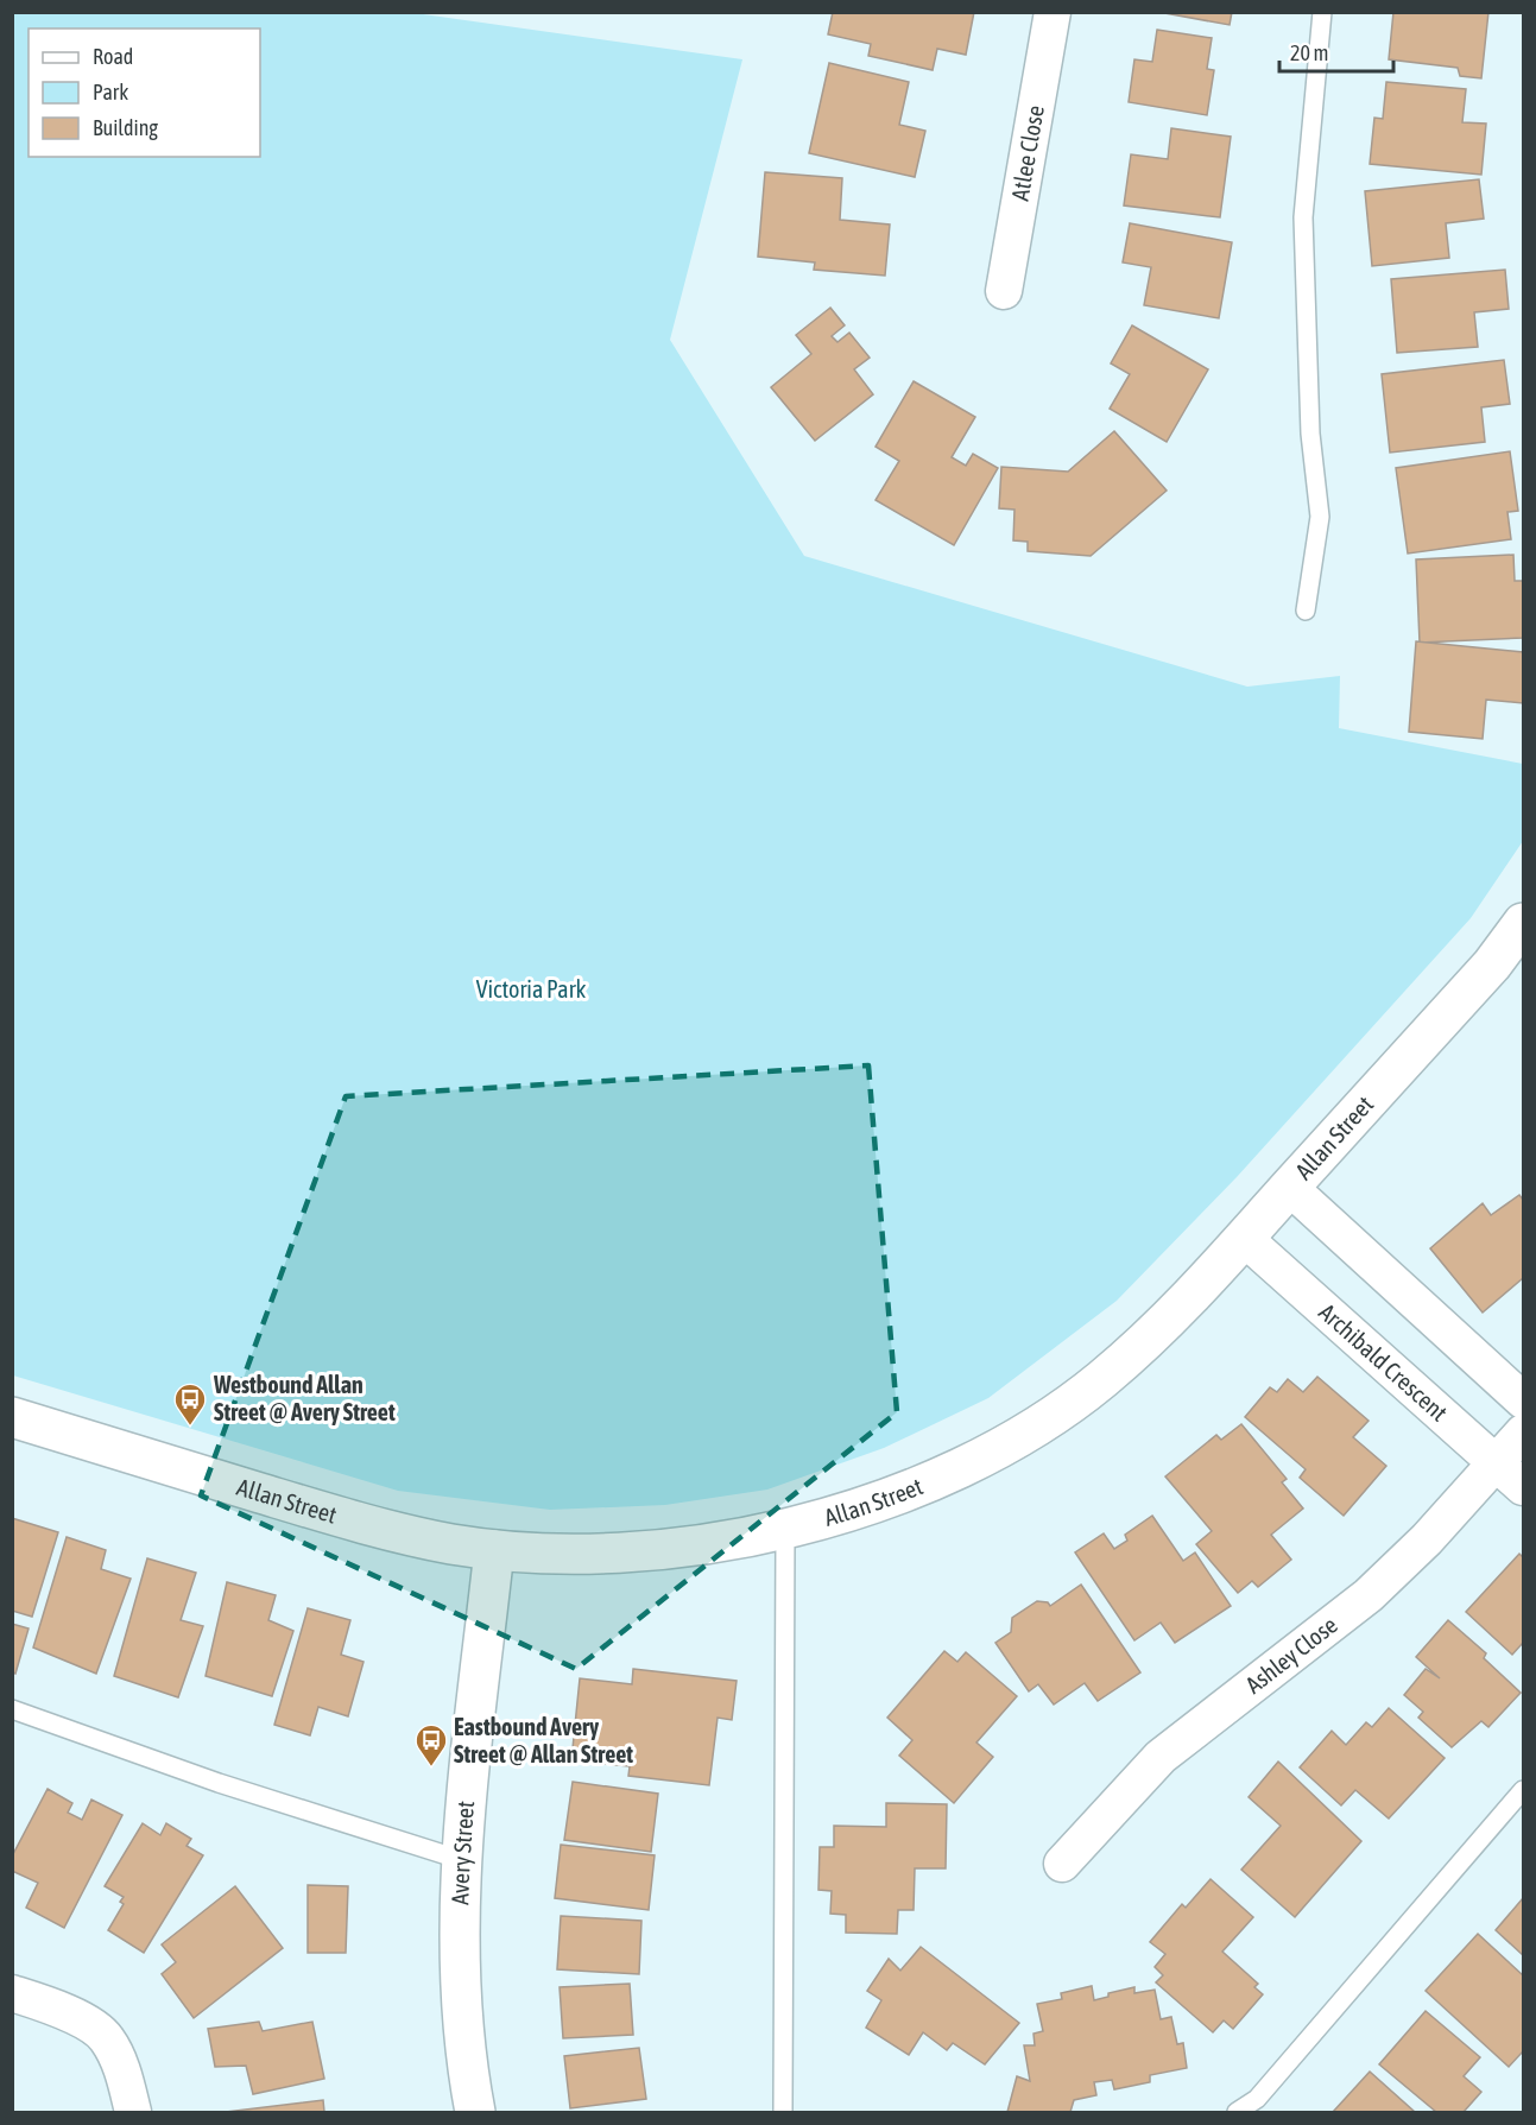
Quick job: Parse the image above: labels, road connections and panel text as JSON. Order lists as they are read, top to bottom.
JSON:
{
  "streets": {
    "street": [
      "Atlee Close",
      "Allan Street",
      "Archibald Crescent",
      "Ashley Close",
      "Avery Street"
    ]
  },
  "crossings": [
    ["Allan Street", "Archibald Crescent"],
    ["Allan Street", "Avery Street"],
    ["Archibald Crescent", "Ashley Close"]
  ],
  "parks": ["Victoria Park"],
  "places": {
    "bus stop": ["Westbound Allan Street @ Avery Street", "Eastbound Avery Street @ Allan Street"]
  },
  "legend": ["Road", "Park", "Building"],
  "scale_bar": "20 m"
}
